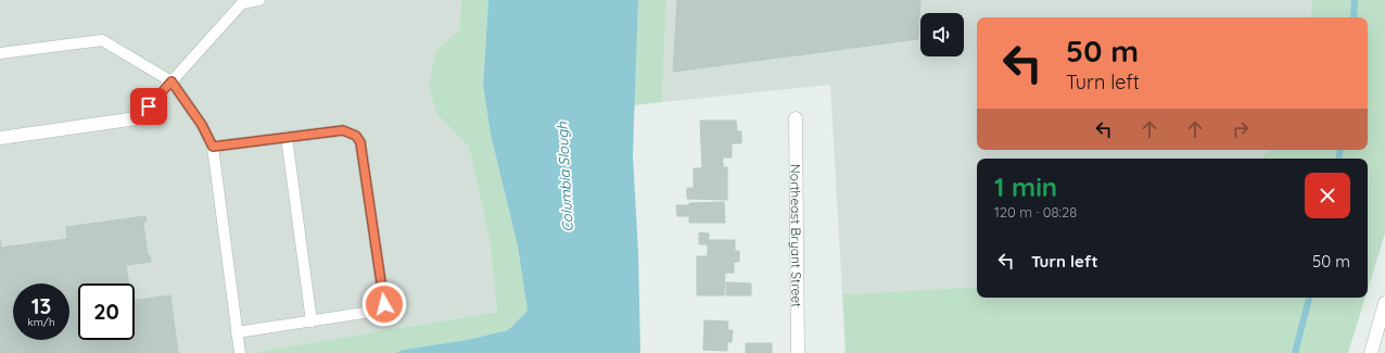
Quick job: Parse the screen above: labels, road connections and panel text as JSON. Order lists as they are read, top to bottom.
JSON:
{
  "streets": {
    "street": ["Northeast Bryant Street"]
  },
  "water": ["Columbia Slough"],
  "page": {
    "turn": ["50 m", "Turn left"],
    "heading": ["1 min", "120 m · 08:28"],
    "list": [
      {
        "name": "Turn left",
        "value": "50 m"
      }
    ],
    "speed": "13 km/h",
    "limit": "20"
  }
}
